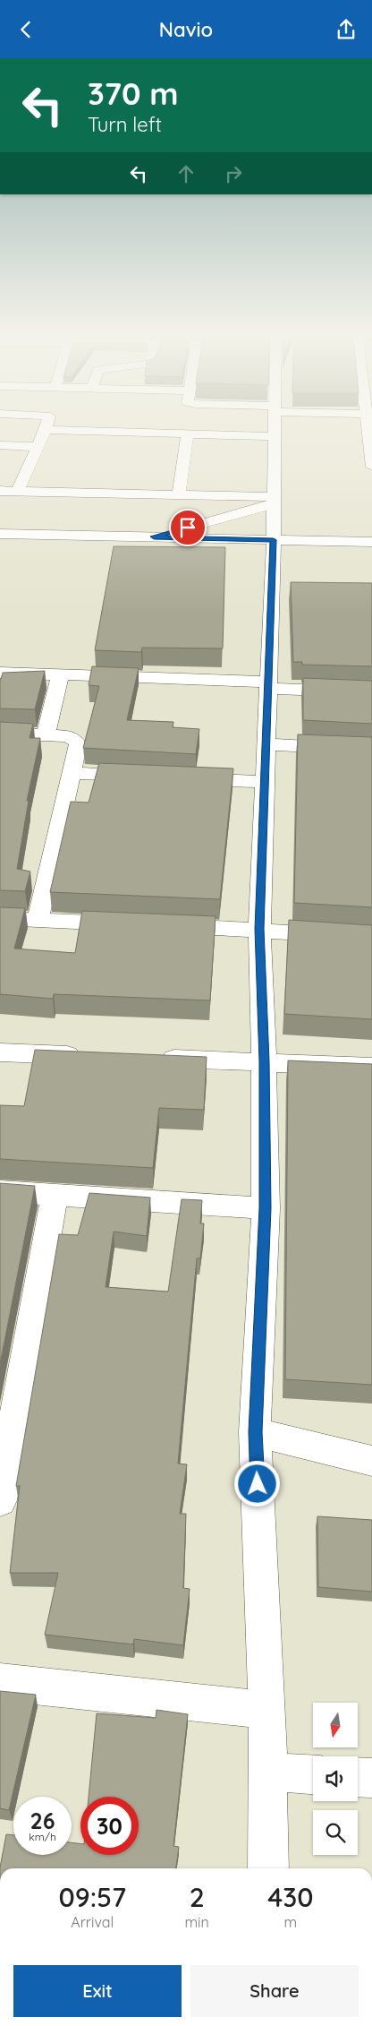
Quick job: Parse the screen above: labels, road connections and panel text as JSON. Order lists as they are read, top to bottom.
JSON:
{
  "north": "bottom",
  "page": {
    "header": "Navio",
    "turn": ["370 m", "Turn left"],
    "speed": "26 km/h",
    "limit": "30",
    "eta": [
      "09:57",
      "Arrival",
      "2",
      "min",
      "430",
      "m"
    ],
    "buttons": ["Exit", "Share"]
  }
}
